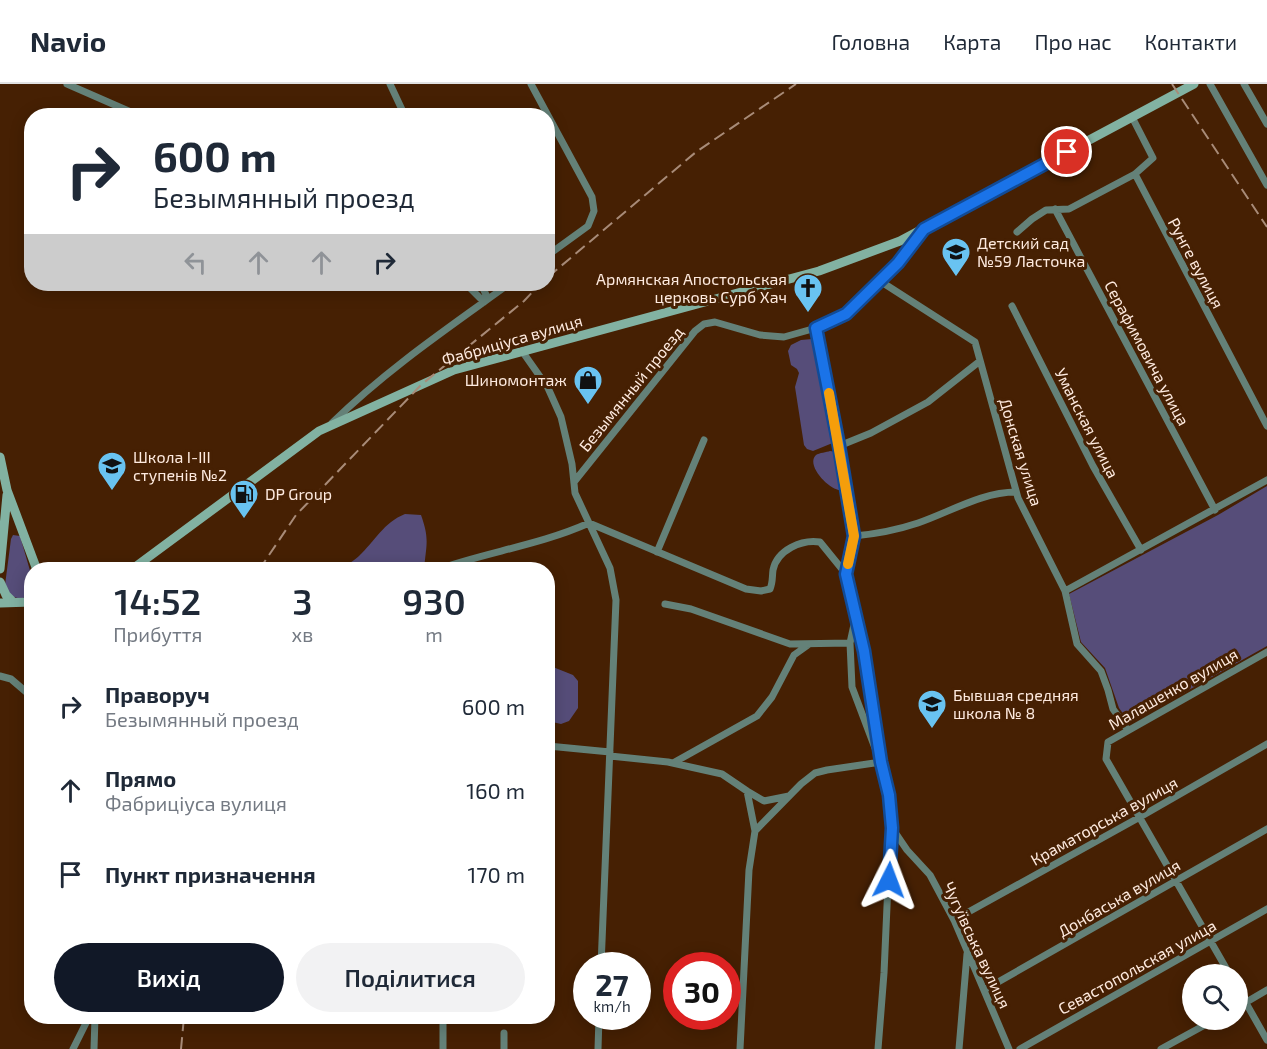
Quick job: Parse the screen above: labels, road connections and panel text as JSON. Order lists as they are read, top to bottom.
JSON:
{
  "streets": {
    "main road": ["Фабриціуса вулиця"],
    "street": [
      "Рунге вулиця",
      "Серафимовича улица",
      "Безымянный проезд",
      "Уманская улица",
      "Донская улица",
      "Малашенко вулиця",
      "Краматорська вулиця",
      "Донбаська вулиця",
      "Чугуївська вулиця",
      "Севастопольская улица"
    ]
  },
  "crossings": [
    ["Фабриціуса вулиця", "Безымянный проезд"],
    ["Безымянный проезд", "Донская улица"],
    ["Донская улица", "Малашенко вулиця"],
    ["Малашенко вулиця", "Краматорська вулиця"],
    ["Краматорська вулиця", "Чугуївська вулиця"],
    ["Донбаська вулиця", "Чугуївська вулиця"]
  ],
  "places": {
    "school or university": ["Детский сад №59 Ласточка", "Школа I-III ступенів №2", "Бывшая средняя школа № 8"],
    "church": ["Армянская Апостольская церковь Сурб Хач"],
    "shop": ["Шиномонтаж"],
    "fuel station": ["DP Group"]
  },
  "page": {
    "header": "Navio",
    "nav": [
      "Головна",
      "Карта",
      "Про нас",
      "Контакти"
    ],
    "turn": ["600 m", "Безымянный проезд"],
    "eta": [
      "14:52",
      "Прибуття",
      "3",
      "хв",
      "930",
      "m"
    ],
    "list": [
      {
        "name": "Праворуч",
        "note": "Безымянный проезд",
        "value": "600 m"
      },
      {
        "name": "Прямо",
        "note": "Фабриціуса вулиця",
        "value": "160 m"
      },
      {
        "name": "Пункт призначення",
        "value": "170 m"
      }
    ],
    "buttons": ["Вихід", "Поділитися"],
    "speed": "27 km/h",
    "limit": "30"
  }
}
